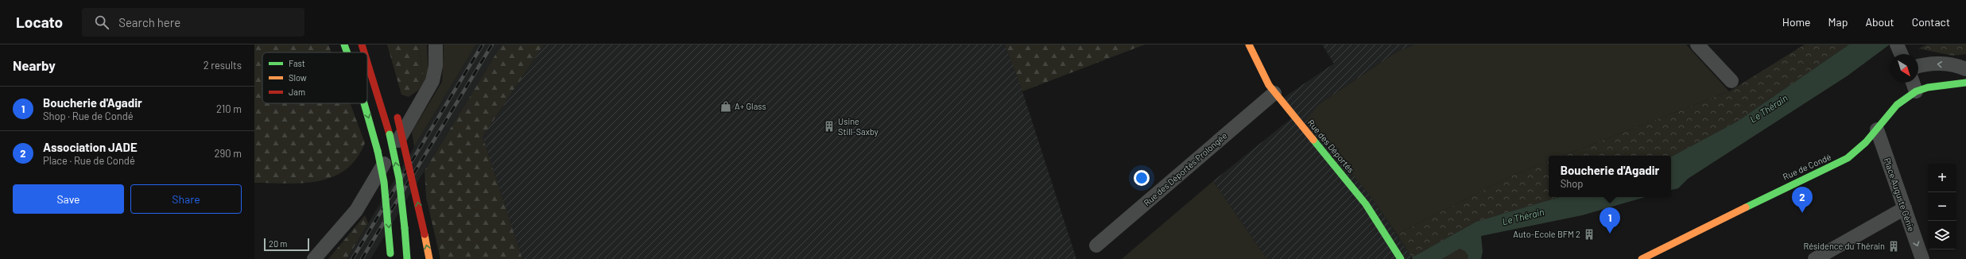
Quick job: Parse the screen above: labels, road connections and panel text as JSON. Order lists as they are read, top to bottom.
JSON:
{
  "streets": {
    "main road": ["Rue des Déportés", "Rue de Condé"],
    "street": ["Rue des Déportés Prolongée", "Place Auguste Génie"]
  },
  "crossings": [
    ["Rue des Déportés", "Rue des Déportés Prolongée"],
    ["Rue de Condé", "Place Auguste Génie"]
  ],
  "one_way": ["Place Auguste Génie"],
  "water": ["Le Thérain"],
  "places": {
    "shop": ["A+ Glass"],
    "building": ["Usine Still-Saxby", "Auto-Ecole BFM 2", "Résidence du Thérain"]
  },
  "legend": ["Fast", "Slow", "Jam"],
  "scale_bar": "20 m",
  "north": "bottom right",
  "page": {
    "header": "Locato",
    "search": "Search here",
    "nav": [
      "Home",
      "Map",
      "About",
      "Contact"
    ],
    "heading": ["Nearby", "2 results"],
    "list": [
      {
        "mark": "1",
        "name": "Boucherie d'Agadir",
        "note": "Shop · Rue de Condé",
        "value": "210 m"
      },
      {
        "mark": "2",
        "name": "Association JADE",
        "note": "Place · Rue de Condé",
        "value": "290 m"
      }
    ],
    "popup": ["Boucherie d'Agadir", "Shop"],
    "map_buttons": ["+", "−"],
    "buttons": ["Save", "Share"],
    "pins": ["2", "1"],
    "scale": "20 m"
  }
}
